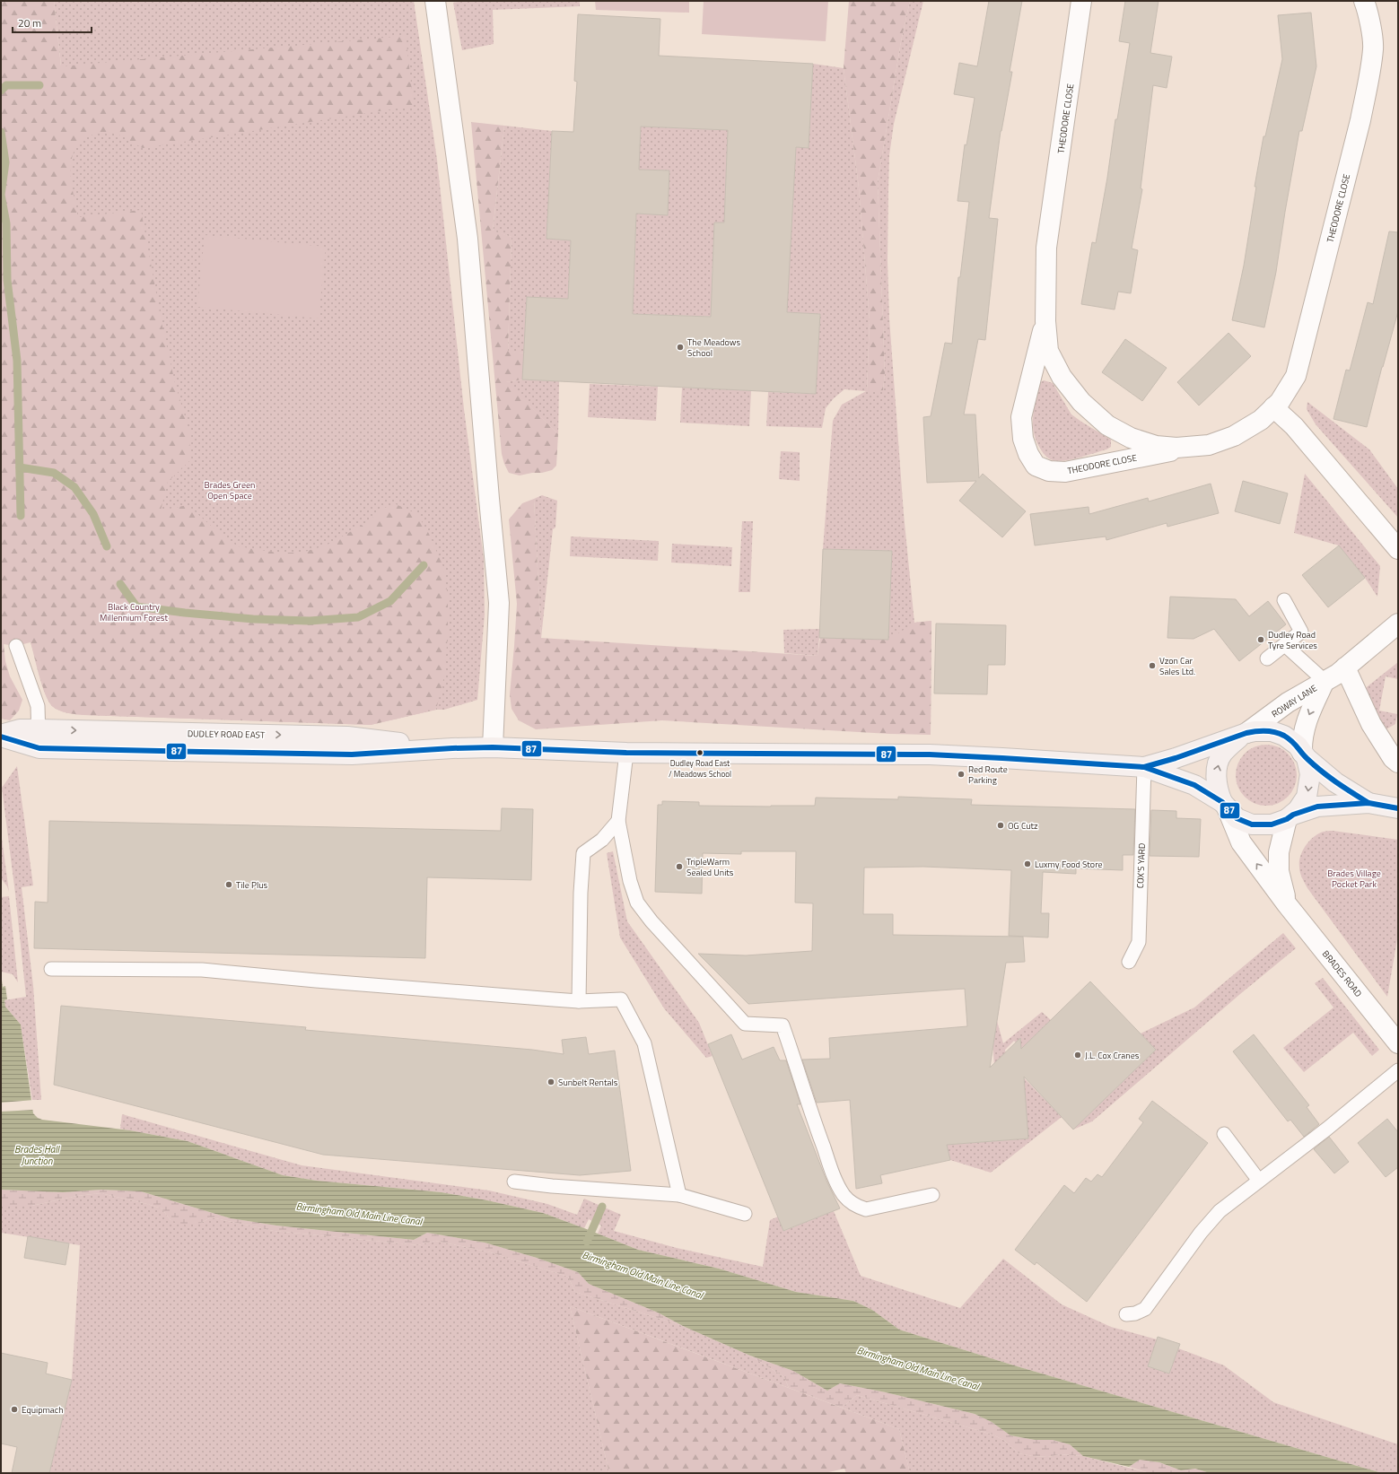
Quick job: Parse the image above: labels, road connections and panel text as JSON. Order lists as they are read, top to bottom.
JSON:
{
  "streets": {
    "main road": ["DUDLEY ROAD EAST"],
    "street": ["THEODORE CLOSE", "ROWAY LANE", "BRADES ROAD"],
    "lane": ["COX'S YARD"]
  },
  "crossings": [
    ["ROWAY LANE", "DUDLEY ROAD EAST"],
    ["ROWAY LANE", "BRADES ROAD"],
    ["DUDLEY ROAD EAST", "COX'S YARD"],
    ["DUDLEY ROAD EAST", "BRADES ROAD"]
  ],
  "water": ["Brades Hall Junction", "Birmingham Old Main Line Canal"],
  "parks": ["Brades Green Open Space", "Black Country Millennium Forest", "Brades Village Pocket Park"],
  "places": [
    "The Meadows School",
    "Dudley Road Tyre Services",
    "Vzon Car Sales Ltd.",
    "Dudley Road East / Meadows School",
    "Red Route Parking",
    "OG Cutz",
    "Luxmy Food Store",
    "TripleWarm Sealed Units",
    "Tile Plus",
    "J.L. Cox Cranes",
    "Sunbelt Rentals",
    "Equipmach"
  ],
  "lines": ["transit line 87"],
  "scale_bar": "20 m"
}
